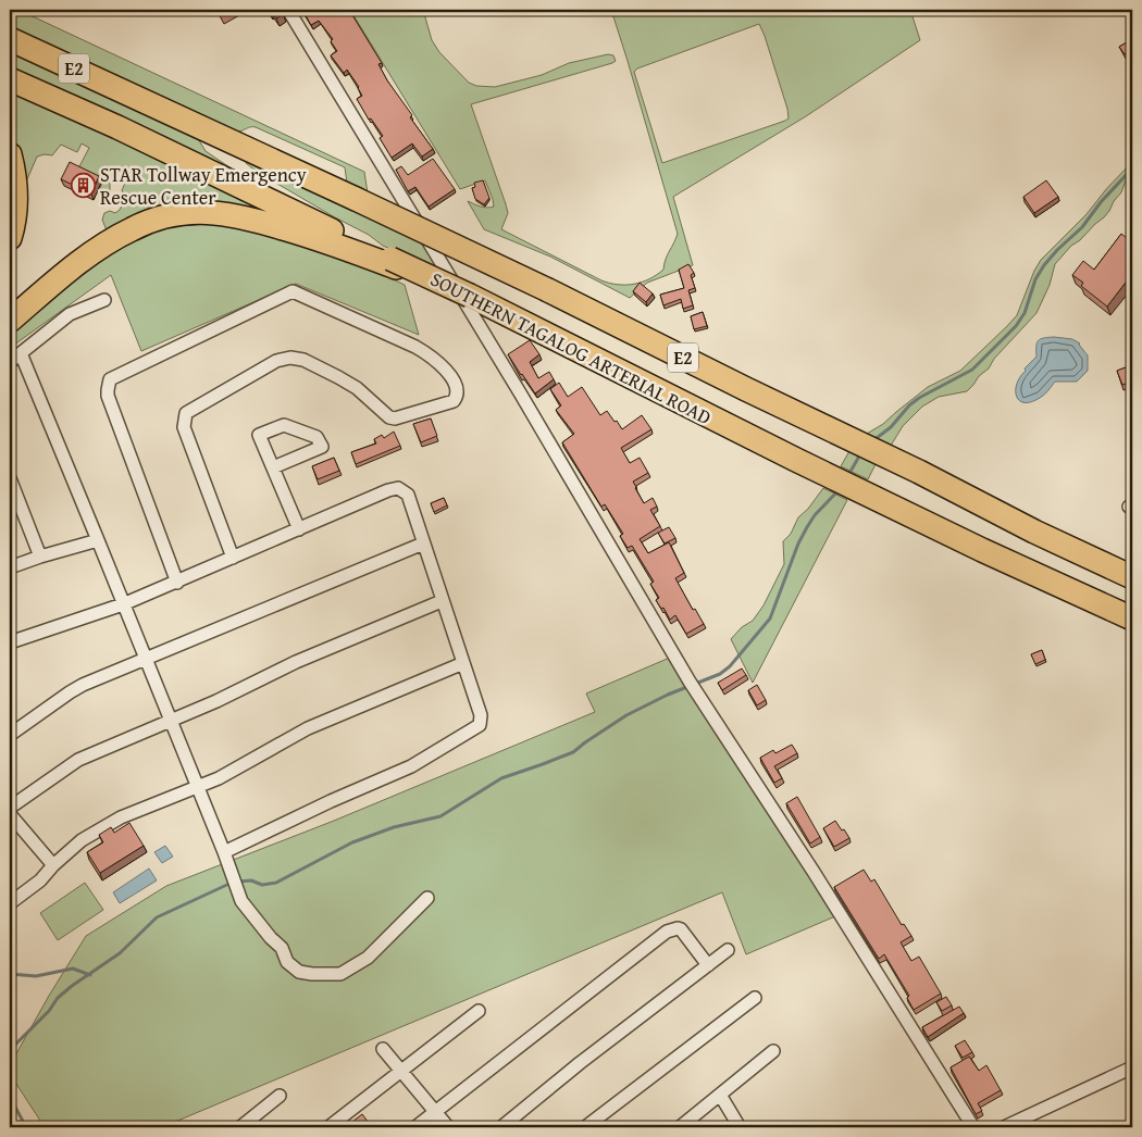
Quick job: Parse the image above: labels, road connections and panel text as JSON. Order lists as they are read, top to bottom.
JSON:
{
  "streets": {
    "highway": ["E2", "SOUTHERN TAGALOG ARTERIAL ROAD"]
  },
  "places": {
    "building": ["STAR Tollway Emergency Rescue Center"]
  }
}
